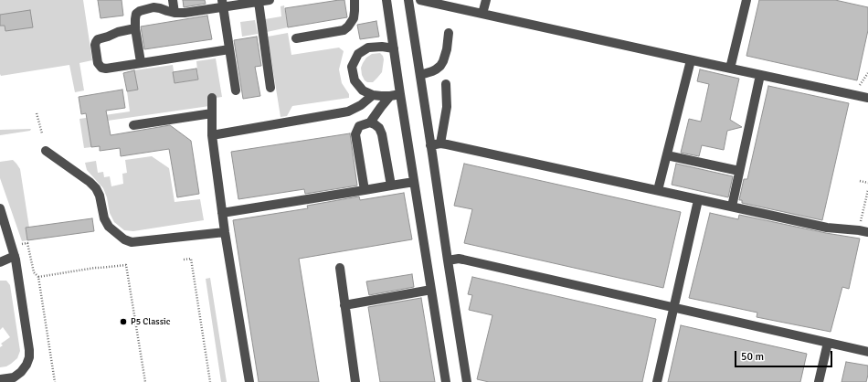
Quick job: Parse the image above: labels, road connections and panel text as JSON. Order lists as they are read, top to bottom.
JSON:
{
  "places": ["P5 Classic"],
  "scale_bar": "50 m"
}
